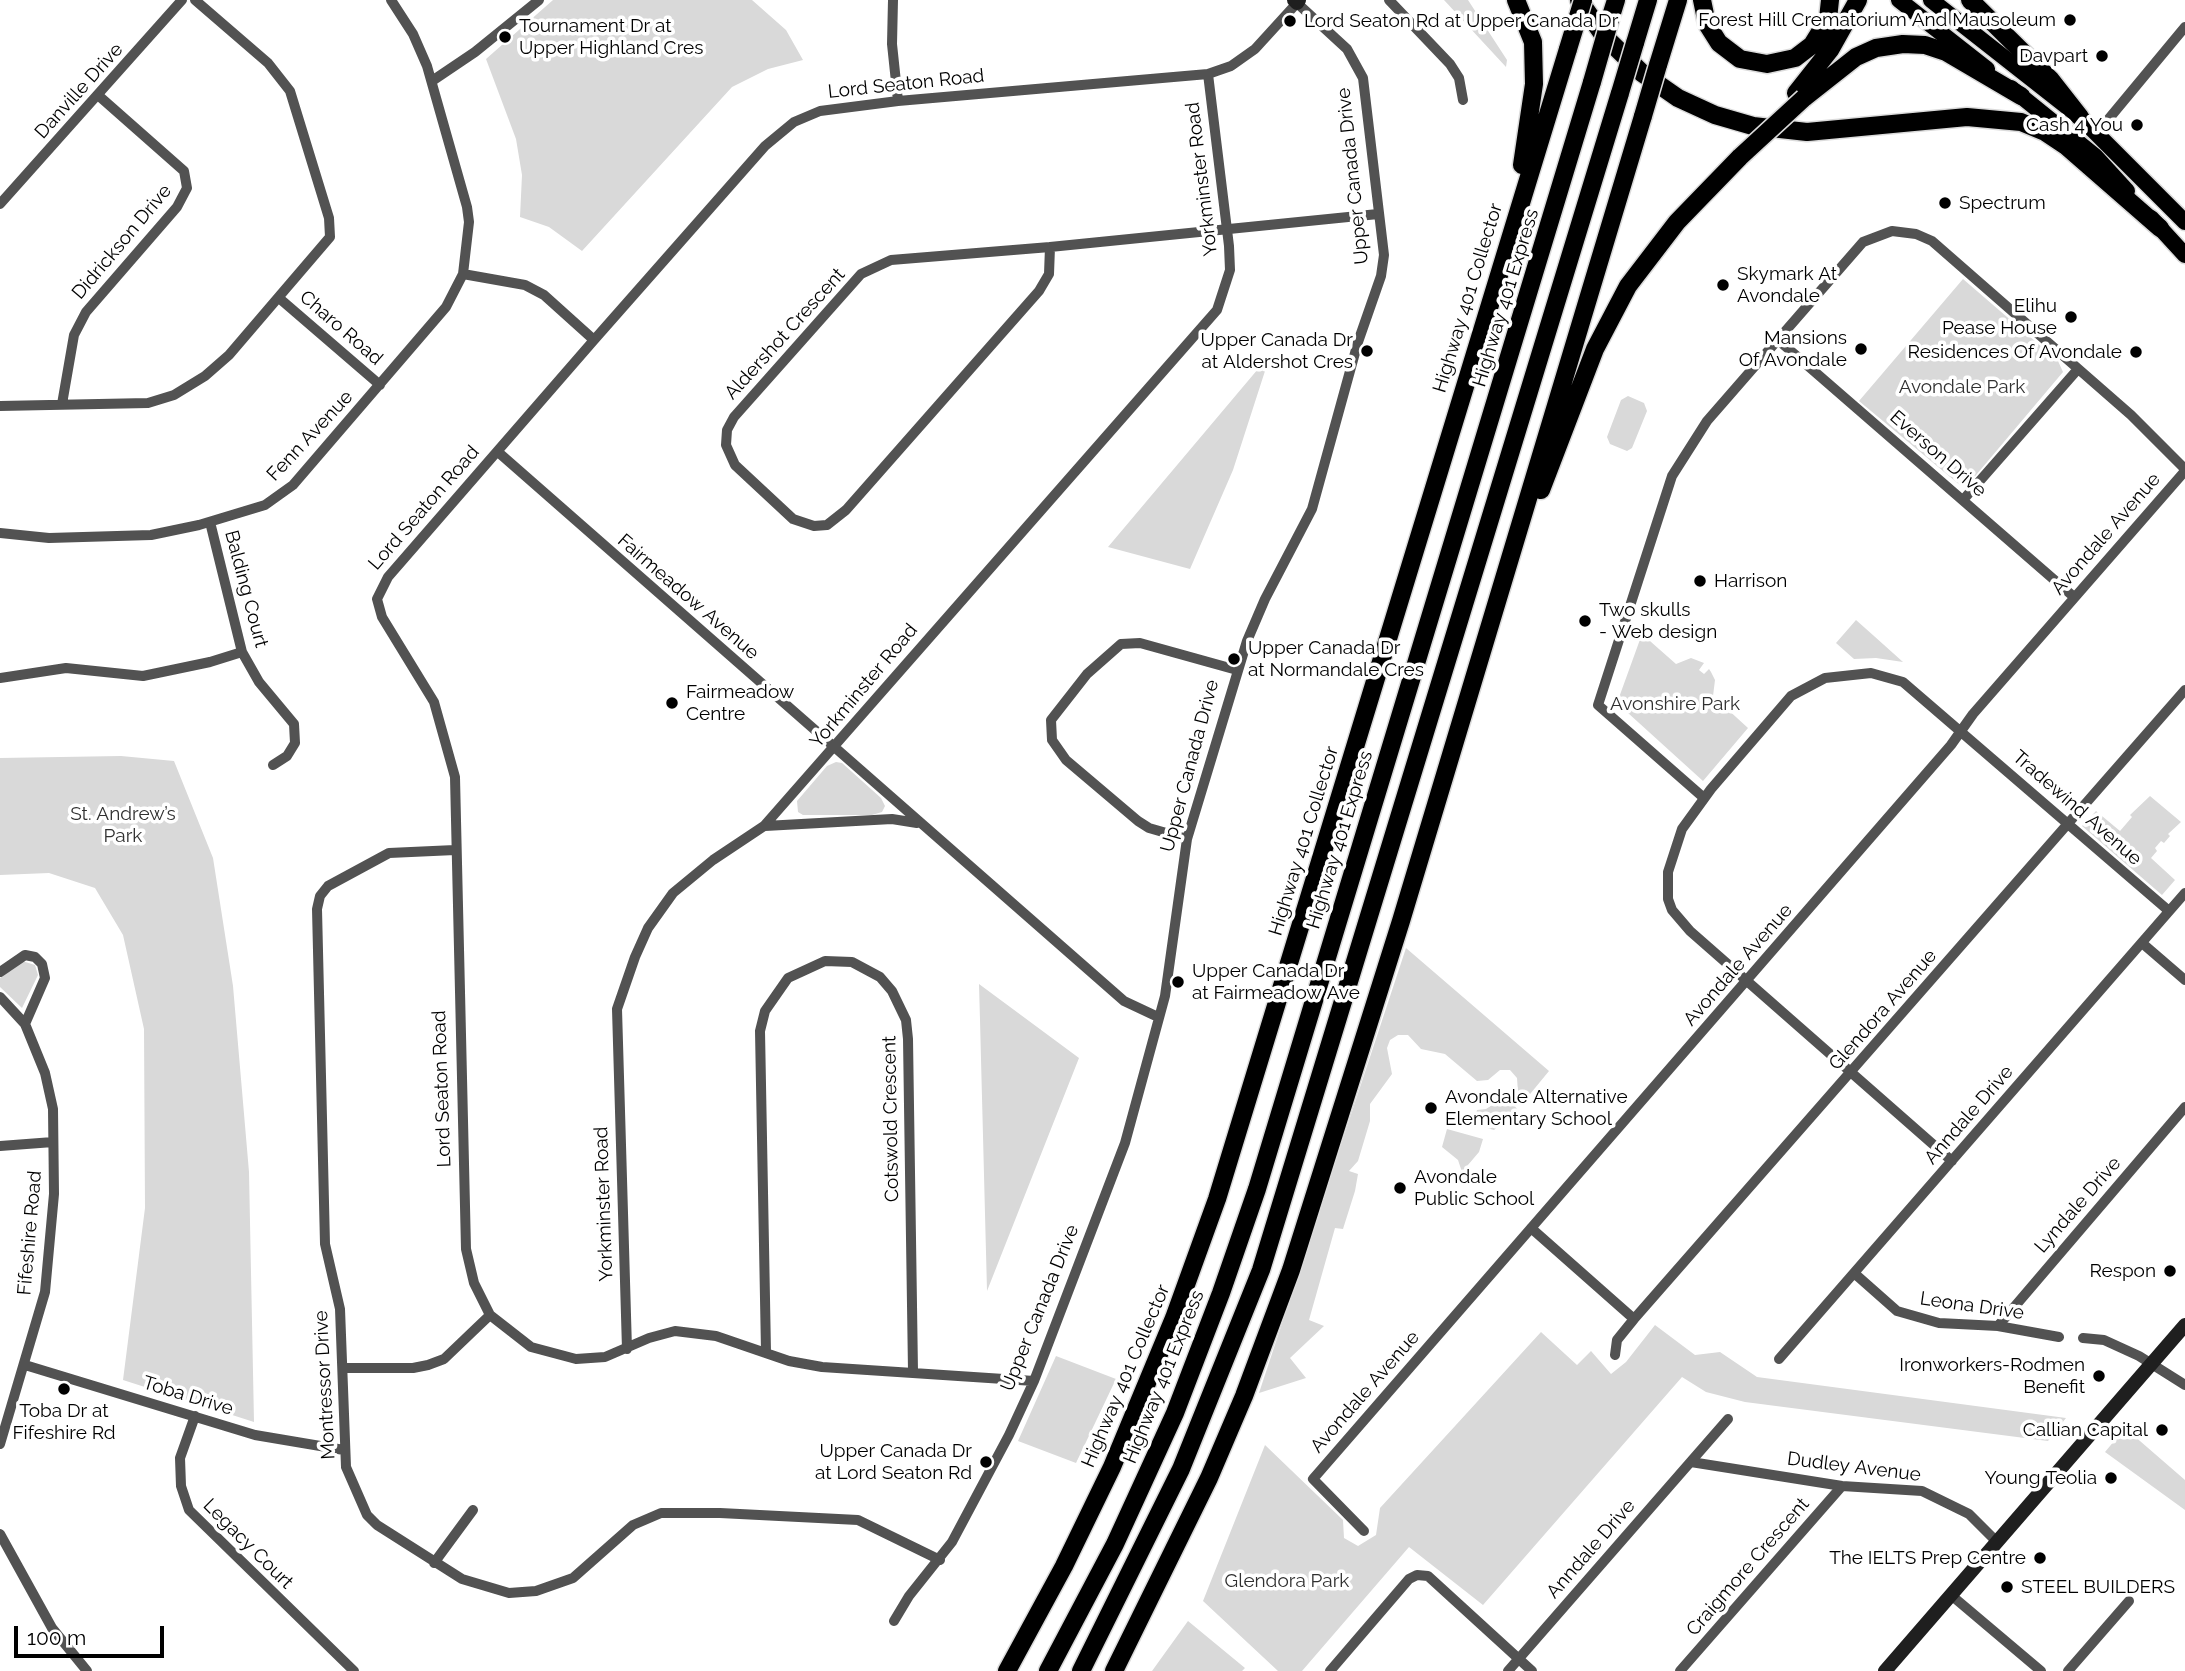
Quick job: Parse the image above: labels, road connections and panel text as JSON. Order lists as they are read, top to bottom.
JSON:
{
  "streets": {
    "highway": ["Highway 401 Collector", "Highway 401 Express"],
    "street": [
      "Lord Seaton Road",
      "Danville Drive",
      "Upper Canada Drive",
      "Yorkminster Road",
      "Didrickson Drive",
      "Charo Road",
      "Aldershot Crescent",
      "Fenn Avenue",
      "Everson Drive",
      "Avondale Avenue",
      "Balding Court",
      "Fairmeadow Avenue",
      "Tradewind Avenue",
      "Glendora Avenue",
      "Anndale Drive",
      "Cotswold Crescent",
      "Lyndale Drive",
      "Fifeshire Road",
      "Leona Drive",
      "Montressor Drive",
      "Toba Drive",
      "Dudley Avenue",
      "Legacy Court",
      "Craigmore Crescent"
    ]
  },
  "crossings": [
    ["Lord Seaton Road", "Upper Canada Drive"],
    ["Lord Seaton Road", "Yorkminster Road"],
    ["Lord Seaton Road", "Fairmeadow Avenue"],
    ["Lord Seaton Road", "Cotswold Crescent"],
    ["Lord Seaton Road", "Montressor Drive"],
    ["Danville Drive", "Didrickson Drive"],
    ["Upper Canada Drive", "Aldershot Crescent"],
    ["Upper Canada Drive", "Fairmeadow Avenue"],
    ["Upper Canada Drive", "Montressor Drive"],
    ["Yorkminster Road", "Aldershot Crescent"],
    ["Yorkminster Road", "Fairmeadow Avenue"],
    ["Charo Road", "Fenn Avenue"],
    ["Fenn Avenue", "Balding Court"],
    ["Everson Drive", "Avondale Avenue"],
    ["Avondale Avenue", "Tradewind Avenue"],
    ["Tradewind Avenue", "Glendora Avenue"],
    ["Tradewind Avenue", "Anndale Drive"],
    ["Anndale Drive", "Leona Drive"],
    ["Anndale Drive", "Dudley Avenue"],
    ["Lyndale Drive", "Leona Drive"],
    ["Fifeshire Road", "Toba Drive"],
    ["Montressor Drive", "Toba Drive"],
    ["Toba Drive", "Legacy Court"],
    ["Dudley Avenue", "Craigmore Crescent"]
  ],
  "parks": [
    "Avondale Park",
    "Avonshire Park",
    "St. Andrew’s Park",
    "Glendora Park"
  ],
  "places": [
    "Forest Hill Crematorium And Mausoleum",
    "Lord Seaton Rd at Upper Canada Dr",
    "Tournament Dr at Upper Highland Cres",
    "Davpart",
    "Cash 4 You",
    "Spectrum",
    "Skymark At Avondale",
    "Elihu Pease House",
    "Mansions Of Avondale",
    "Upper Canada Dr at Aldershot Cres",
    "Residences Of Avondale",
    "Harrison",
    "Two skulls - Web design",
    "Upper Canada Dr at Normandale Cres",
    "Fairmeadow Centre",
    "Upper Canada Dr at Fairmeadow Ave",
    "Avondale Alternative Elementary School",
    "Avondale Public School",
    "Respon",
    "Ironworkers-Rodmen Benefit",
    "Toba Dr at Fifeshire Rd",
    "Callian Capital",
    "Upper Canada Dr at Lord Seaton Rd",
    "Young Teolia",
    "The IELTS Prep Centre",
    "STEEL BUILDERS"
  ],
  "scale_bar": "100 m"
}
